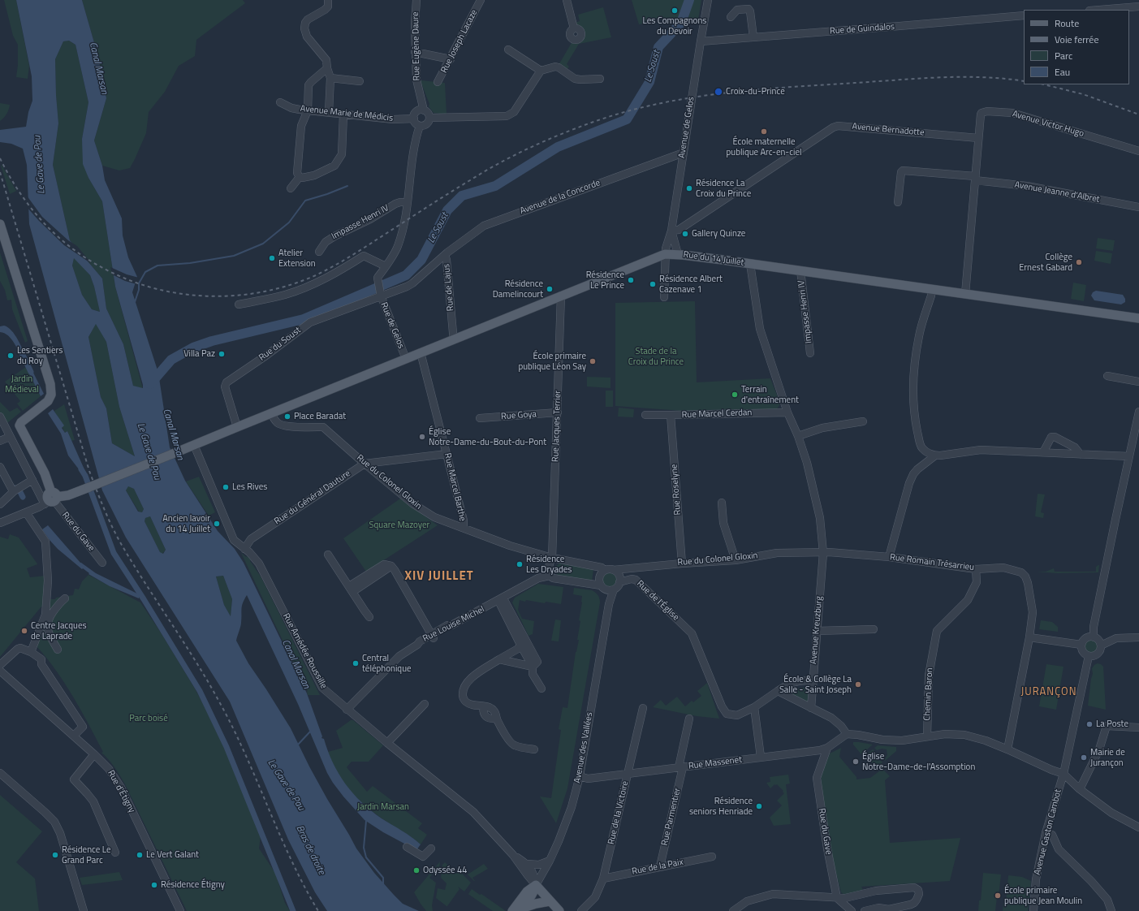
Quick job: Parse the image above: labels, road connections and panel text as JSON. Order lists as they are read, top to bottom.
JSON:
{
  "streets": {
    "main road": ["Rue du 14 Juillet", "Avenue des Vallées"],
    "street": [
      "Rue de Guindalos",
      "Rue Joseph Lacaze",
      "Rue Eugène Daure",
      "Avenue Marie de Médicis",
      "Avenue Victor Hugo",
      "Avenue de Gelos",
      "Avenue Bernadotte",
      "Avenue Jeanne d'Albret",
      "Avenue de la Concorde",
      "Impasse Henri IV",
      "Rue de Lajus",
      "Rue de Gelos",
      "Rue du Soust",
      "Rue Marcel Cerdan",
      "Rue Goya",
      "Rue Jacques Terrier",
      "Rue du Colonel Gloxin",
      "Rue Marcel Barthe",
      "Rue Roselyne",
      "Rue du Général Dauture",
      "Rue du Gave",
      "Rue Romain Trésarrieu",
      "Rue de l'Église",
      "Rue Louise Michel",
      "Avenue Kreuzburg",
      "Rue Amédée Roussille",
      "Chemin Baron",
      "Rue Massenet",
      "Rue d'Étigny",
      "Rue de la Victoire",
      "Rue Parmentier",
      "Avenue Gaston Cambot",
      "Rue de la Paix"
    ]
  },
  "crossings": [
    ["Rue de Guindalos", "Avenue de Gelos"],
    ["Rue Eugène Daure", "Avenue Marie de Médicis"],
    ["Avenue Victor Hugo", "Avenue Bernadotte"],
    ["Avenue de Gelos", "Avenue Bernadotte"],
    ["Avenue de Gelos", "Avenue de la Concorde"],
    ["Avenue de Gelos", "Rue du 14 Juillet"],
    ["Avenue de la Concorde", "Rue de Lajus"],
    ["Impasse Henri IV", "Rue du 14 Juillet"],
    ["Rue du 14 Juillet", "Avenue Kreuzburg"],
    ["Rue de Lajus", "Rue de Gelos"],
    ["Rue de Lajus", "Rue du Soust"],
    ["Rue de Gelos", "Rue du Soust"],
    ["Rue Marcel Cerdan", "Rue Roselyne"],
    ["Rue Marcel Cerdan", "Avenue Kreuzburg"],
    ["Rue Goya", "Rue Jacques Terrier"],
    ["Rue Jacques Terrier", "Rue du Colonel Gloxin"],
    ["Rue du Colonel Gloxin", "Rue Marcel Barthe"],
    ["Rue du Colonel Gloxin", "Rue Roselyne"],
    ["Rue du Colonel Gloxin", "Rue du Général Dauture"],
    ["Rue du Colonel Gloxin", "Rue Romain Trésarrieu"],
    ["Rue du Colonel Gloxin", "Rue de l'Église"],
    ["Rue du Colonel Gloxin", "Avenue Kreuzburg"],
    ["Rue du Colonel Gloxin", "Avenue des Vallées"],
    ["Rue Marcel Barthe", "Rue du Général Dauture"],
    ["Rue du Général Dauture", "Rue Amédée Roussille"],
    ["Rue du Gave", "Rue Massenet"],
    ["Rue Romain Trésarrieu", "Avenue Kreuzburg"],
    ["Rue Romain Trésarrieu", "Chemin Baron"],
    ["Rue de l'Église", "Avenue des Vallées"],
    ["Rue Louise Michel", "Rue Amédée Roussille"],
    ["Rue Amédée Roussille", "Avenue des Vallées"],
    ["Avenue des Vallées", "Rue Massenet"],
    ["Rue Massenet", "Rue de la Victoire"],
    ["Rue Massenet", "Rue Parmentier"],
    ["Rue de la Victoire", "Rue de la Paix"],
    ["Rue Parmentier", "Rue de la Paix"]
  ],
  "districts": ["XIV JUILLET", "JURANÇON"],
  "water": [
    "Le Soust",
    "Canal Marsan",
    "Le Gave de Pau",
    "Bras de droite"
  ],
  "parks": [
    "Stade de la Croix du Prince",
    "Jardin Médieval",
    "Square Mazoyer",
    "Parc boisé",
    "Jardin Marsan"
  ],
  "places": [
    "Les Compagnons du Devoir",
    "Croix-du-Prince",
    "École maternelle publique Arc-en-ciel",
    "Résidence La Croix du Prince",
    "Gallery Quinze",
    "Atelier Extension",
    "Collège Ernest Gabard",
    "Résidence Le Prince",
    "Résidence Albert Cazenave 1",
    "Résidence Damelincourt",
    "Villa Paz",
    "Les Sentiers du Roy",
    "École primaire publique Léon Say",
    "Terrain d'entraînement",
    "Place Baradat",
    "Église Notre-Dame-du-Bout-du-Pont",
    "Les Rives",
    "Ancien lavoir du 14 Juillet",
    "Résidence Les Dryades",
    "Centre Jacques de Laprade",
    "Central téléphonique",
    "École & Collège La Salle - Saint Joseph",
    "La Poste",
    "Mairie de Jurançon",
    "Église Notre-Dame-de-l'Assomption",
    "Résidence seniors Henriade",
    "Résidence Le Grand Parc",
    "Le Vert Galant",
    "Odyssée 44",
    "Résidence Étigny",
    "École primaire publique Jean Moulin"
  ],
  "legend": [
    "Route",
    "Voie ferrée",
    "Parc",
    "Eau"
  ]
}
